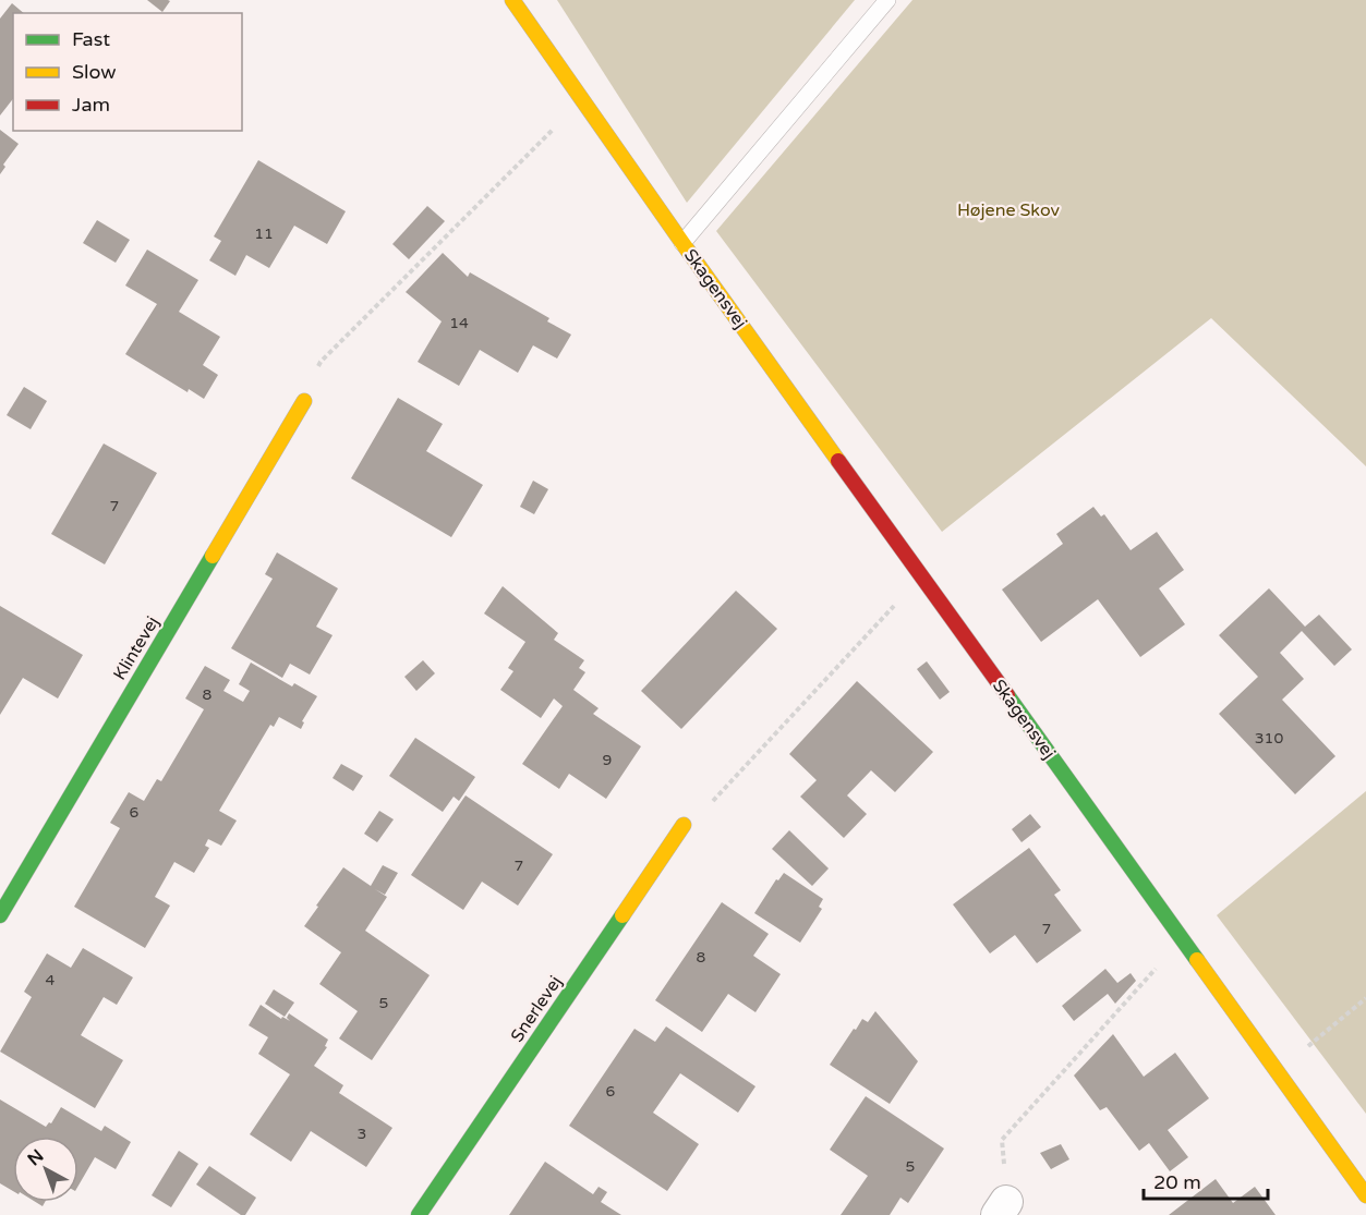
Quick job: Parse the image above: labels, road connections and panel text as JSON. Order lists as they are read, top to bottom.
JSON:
{
  "streets": {
    "street": ["Skagensvej", "Klintevej", "Snerlevej"]
  },
  "parks": ["Højene Skov"],
  "house_numbers": [
    "11",
    "14",
    "7",
    "8",
    "310",
    "9",
    "6",
    "7",
    "7",
    "8",
    "4",
    "5",
    "6",
    "3",
    "5"
  ],
  "legend": ["Fast", "Slow", "Jam"],
  "scale_bar": "20 m",
  "north": "top left"
}
